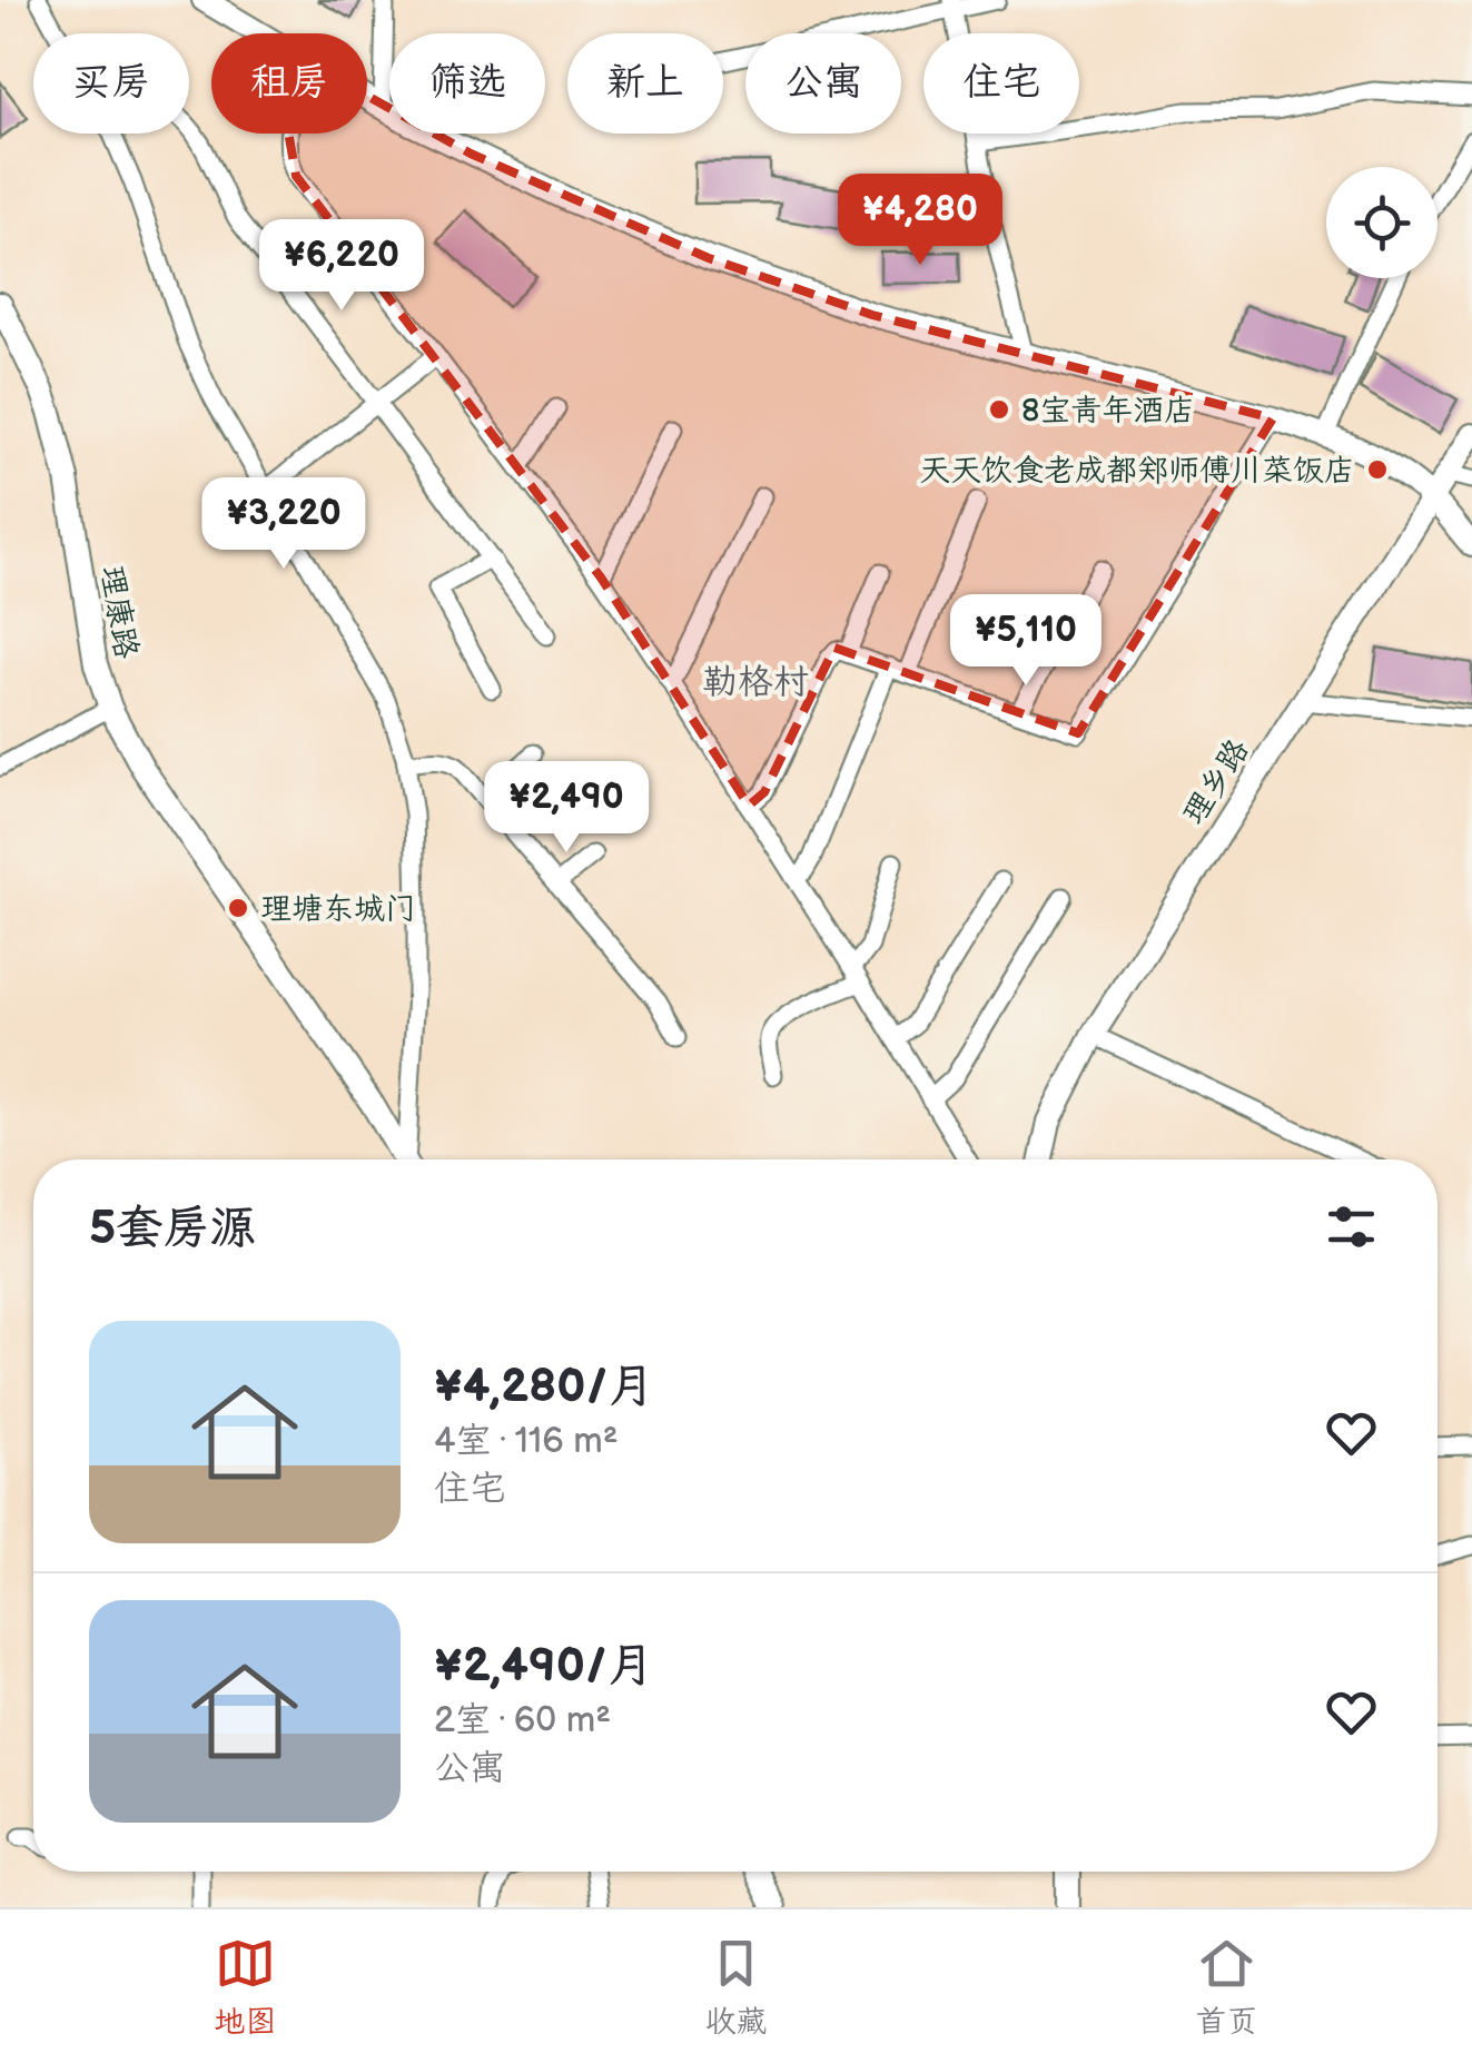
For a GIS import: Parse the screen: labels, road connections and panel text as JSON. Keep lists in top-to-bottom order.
{
  "streets": {
    "main road": ["理康路", "理乡路"]
  },
  "districts": ["勒格村"],
  "places": ["8宝青年酒店", "天天饮食老成都郑师傅川菜饭店", "理塘东城门"],
  "page": {
    "chip": [
      "买房",
      "租房",
      "筛选",
      "新上",
      "公寓",
      "住宅"
    ],
    "price": [
      "¥4,280",
      "¥6,220",
      "¥3,220",
      "¥5,110",
      "¥2,490"
    ],
    "heading": "5套房源",
    "list": [
      {
        "name": "¥4,280/月",
        "note": "4室 · 116 m² · 住宅"
      },
      {
        "name": "¥2,490/月",
        "note": "2室 · 60 m² · 公寓"
      }
    ],
    "tabs": ["地图", "收藏", "首页"]
  }
}
